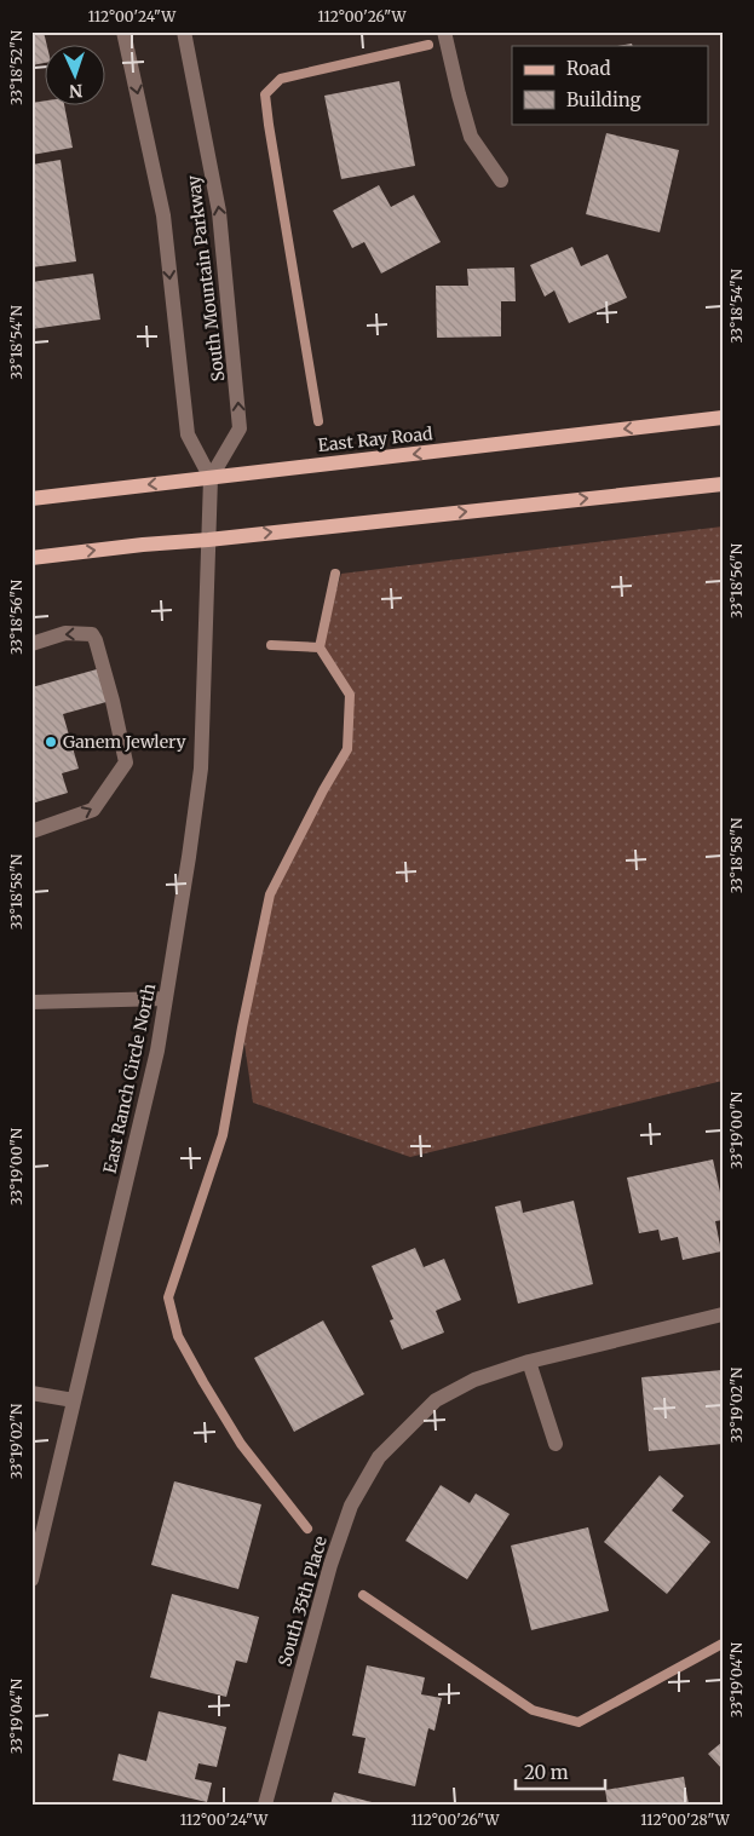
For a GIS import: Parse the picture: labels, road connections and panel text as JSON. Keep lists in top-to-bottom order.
{
  "streets": {
    "main road": ["East Ray Road"],
    "street": ["South Mountain Parkway", "East Ranch Circle North", "South 35th Place"]
  },
  "crossings": [
    ["South Mountain Parkway", "East Ray Road"],
    ["South Mountain Parkway", "East Ranch Circle North"]
  ],
  "places": ["Ganem Jewlery"],
  "legend": ["Road", "Building"],
  "scale_bar": "20 m",
  "north": "bottom",
  "coordinates": [
    "112°00'24\"W",
    "112°00'26\"W",
    "33°18'52\"N",
    "33°18'54\"N",
    "33°18'56\"N",
    "33°18'58\"N",
    "33°19'00\"N",
    "33°19'02\"N",
    "33°19'04\"N",
    "112°00'28\"W"
  ]
}
